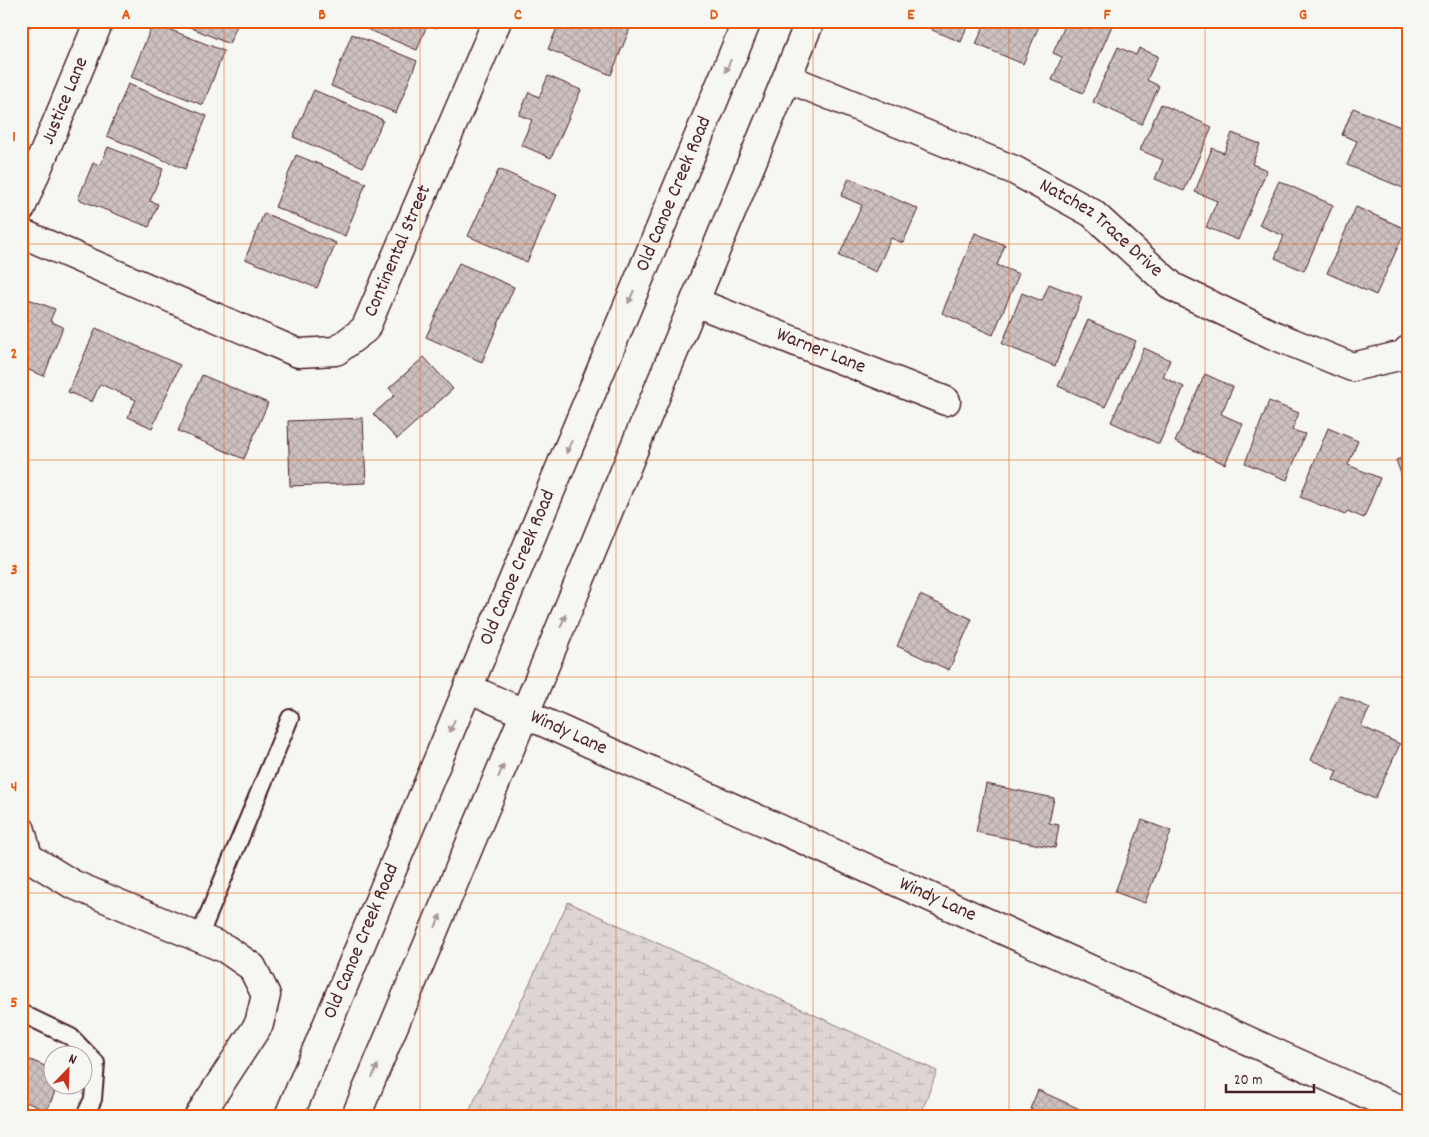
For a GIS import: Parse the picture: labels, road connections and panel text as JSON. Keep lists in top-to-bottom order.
{
  "streets": {
    "street": [
      "Justice Lane",
      "Old Canoe Creek Road",
      "Natchez Trace Drive",
      "Continental Street",
      "Warner Lane",
      "Windy Lane"
    ]
  },
  "crossings": [
    ["Old Canoe Creek Road", "Windy Lane"]
  ],
  "scale_bar": "20 m",
  "north": "top right",
  "grid": {
    "columns": [
      "A",
      "B",
      "C",
      "D",
      "E",
      "F",
      "G"
    ],
    "rows": [
      "1",
      "2",
      "3",
      "4",
      "5"
    ]
  }
}
